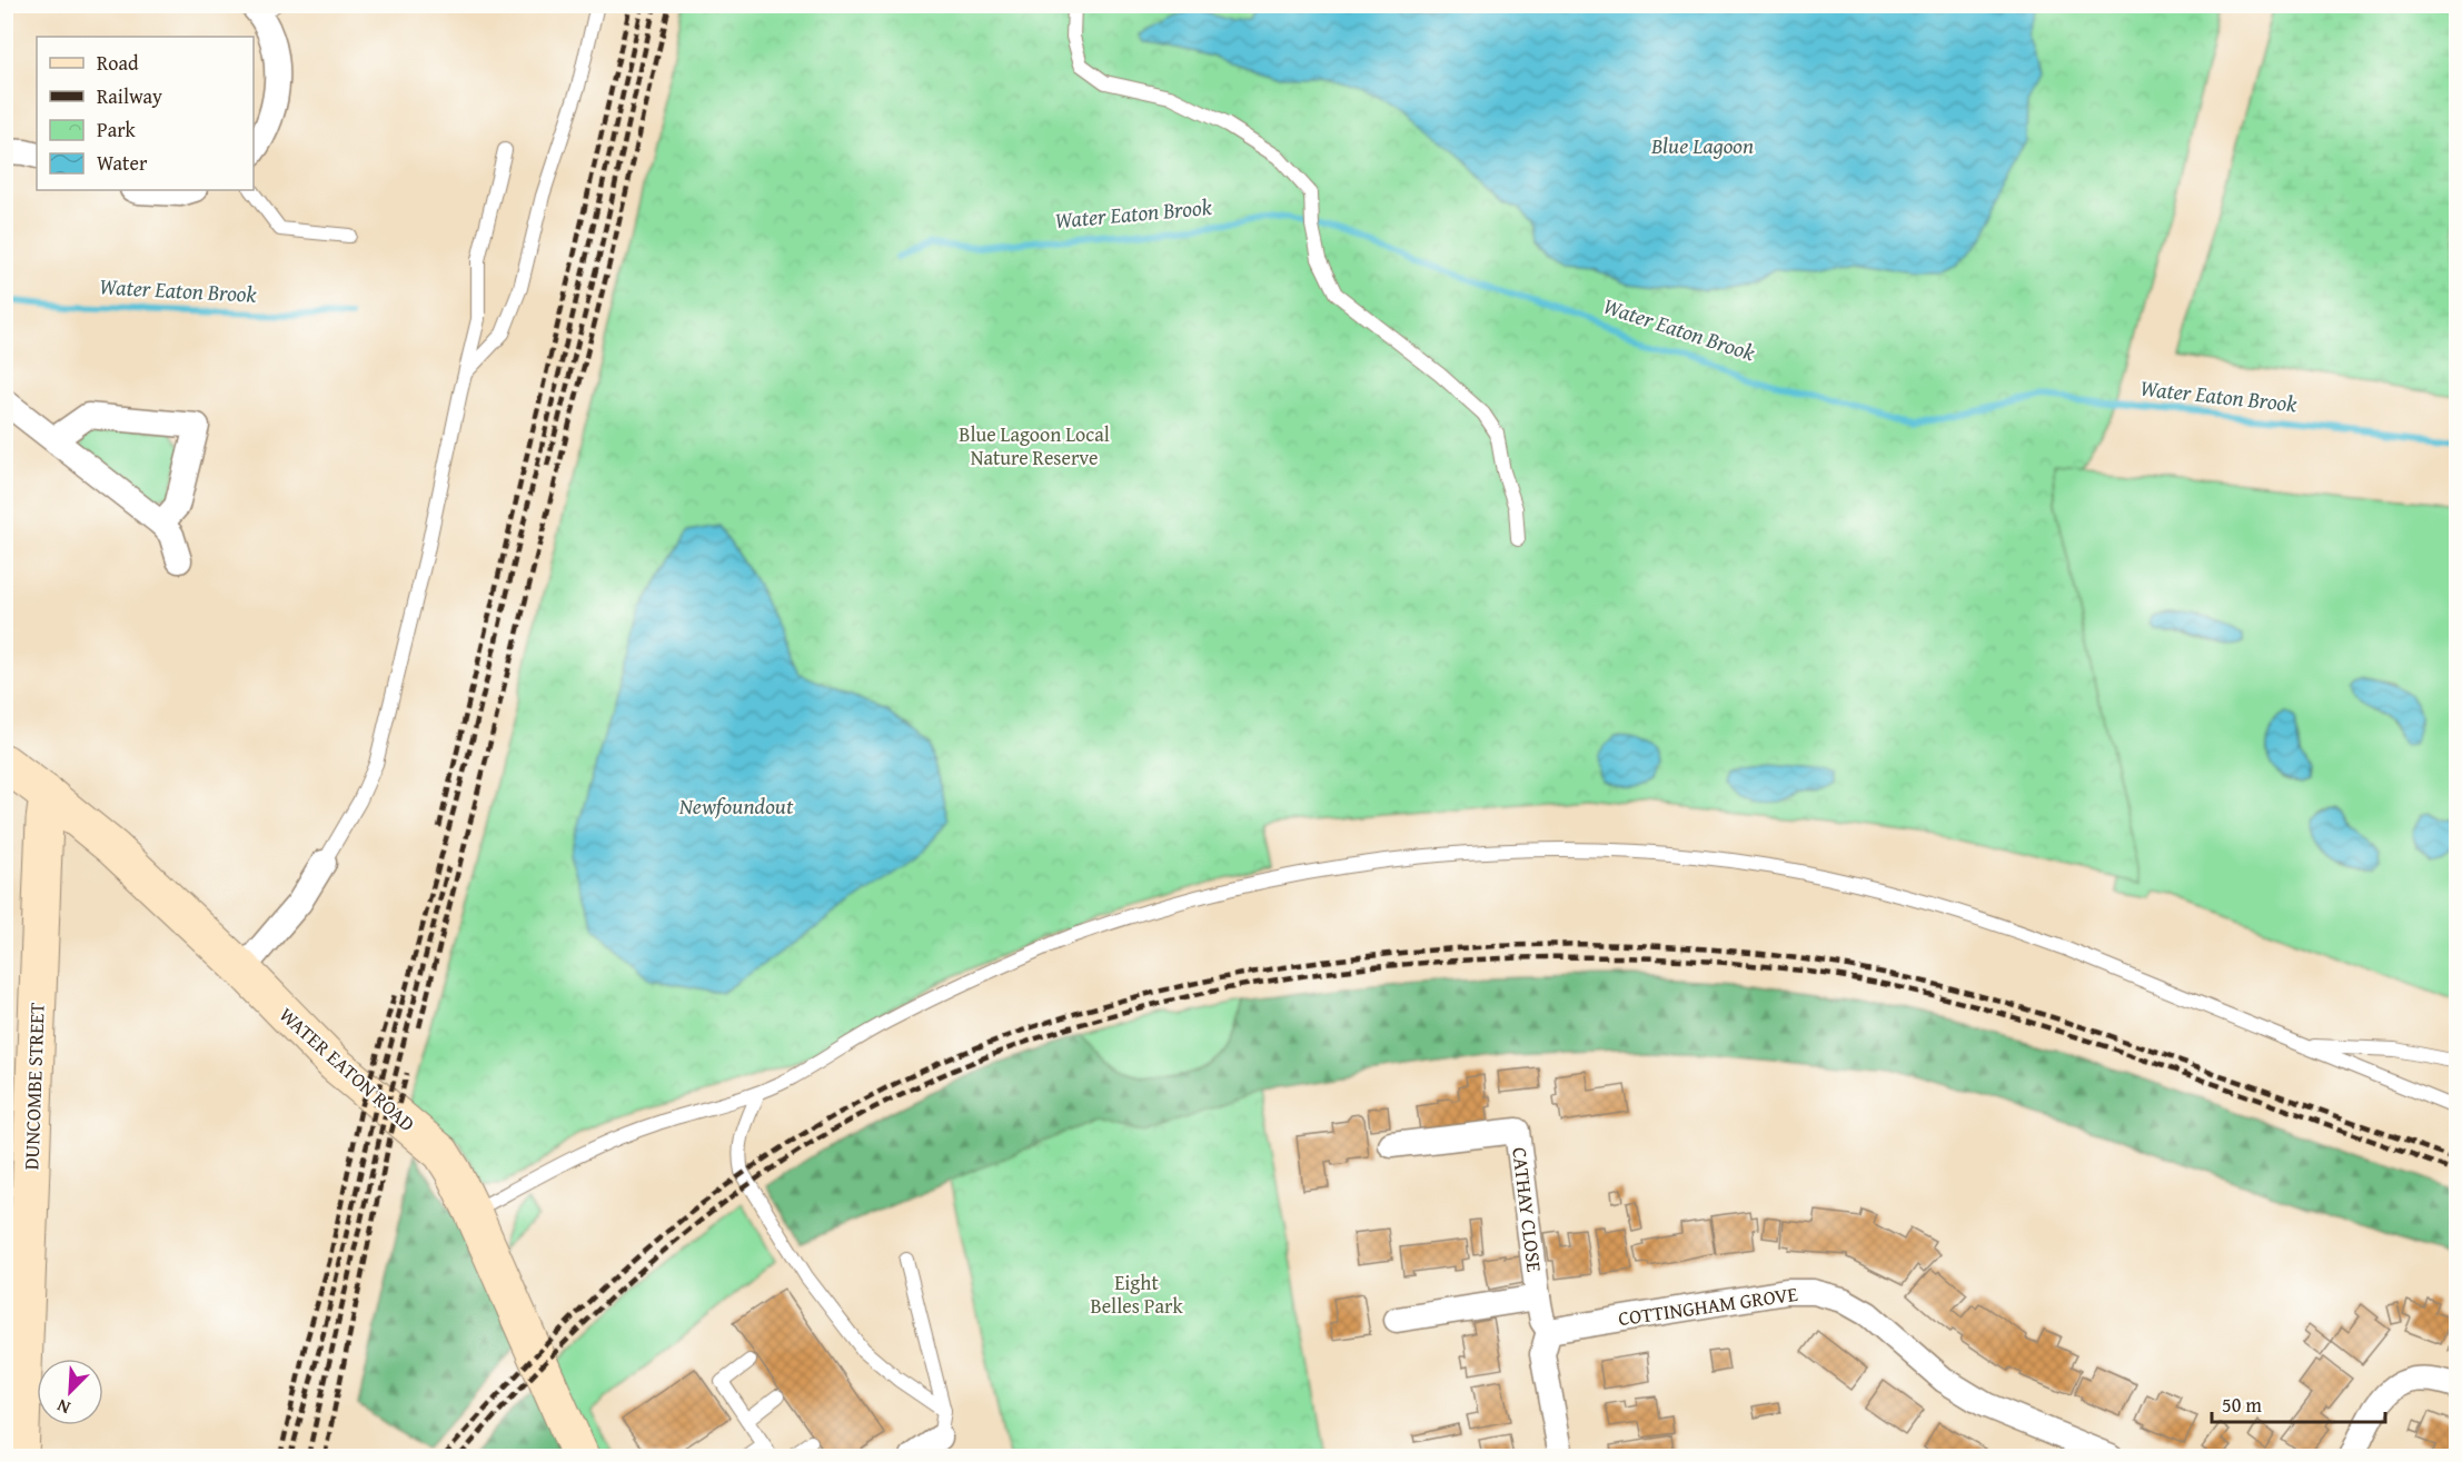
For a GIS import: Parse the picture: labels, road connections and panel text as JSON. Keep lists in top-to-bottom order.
{
  "streets": {
    "street": [
      "WATER EATON ROAD",
      "DUNCOMBE STREET",
      "CATHAY CLOSE",
      "COTTINGHAM GROVE"
    ]
  },
  "crossings": [
    ["WATER EATON ROAD", "DUNCOMBE STREET"],
    ["CATHAY CLOSE", "COTTINGHAM GROVE"]
  ],
  "water": ["Blue Lagoon", "Water Eaton Brook", "Newfoundout"],
  "parks": ["Blue Lagoon Local Nature Reserve", "Eight Belles Park"],
  "legend": [
    "Road",
    "Railway",
    "Park",
    "Water"
  ],
  "scale_bar": "50 m",
  "north": "bottom left"
}
